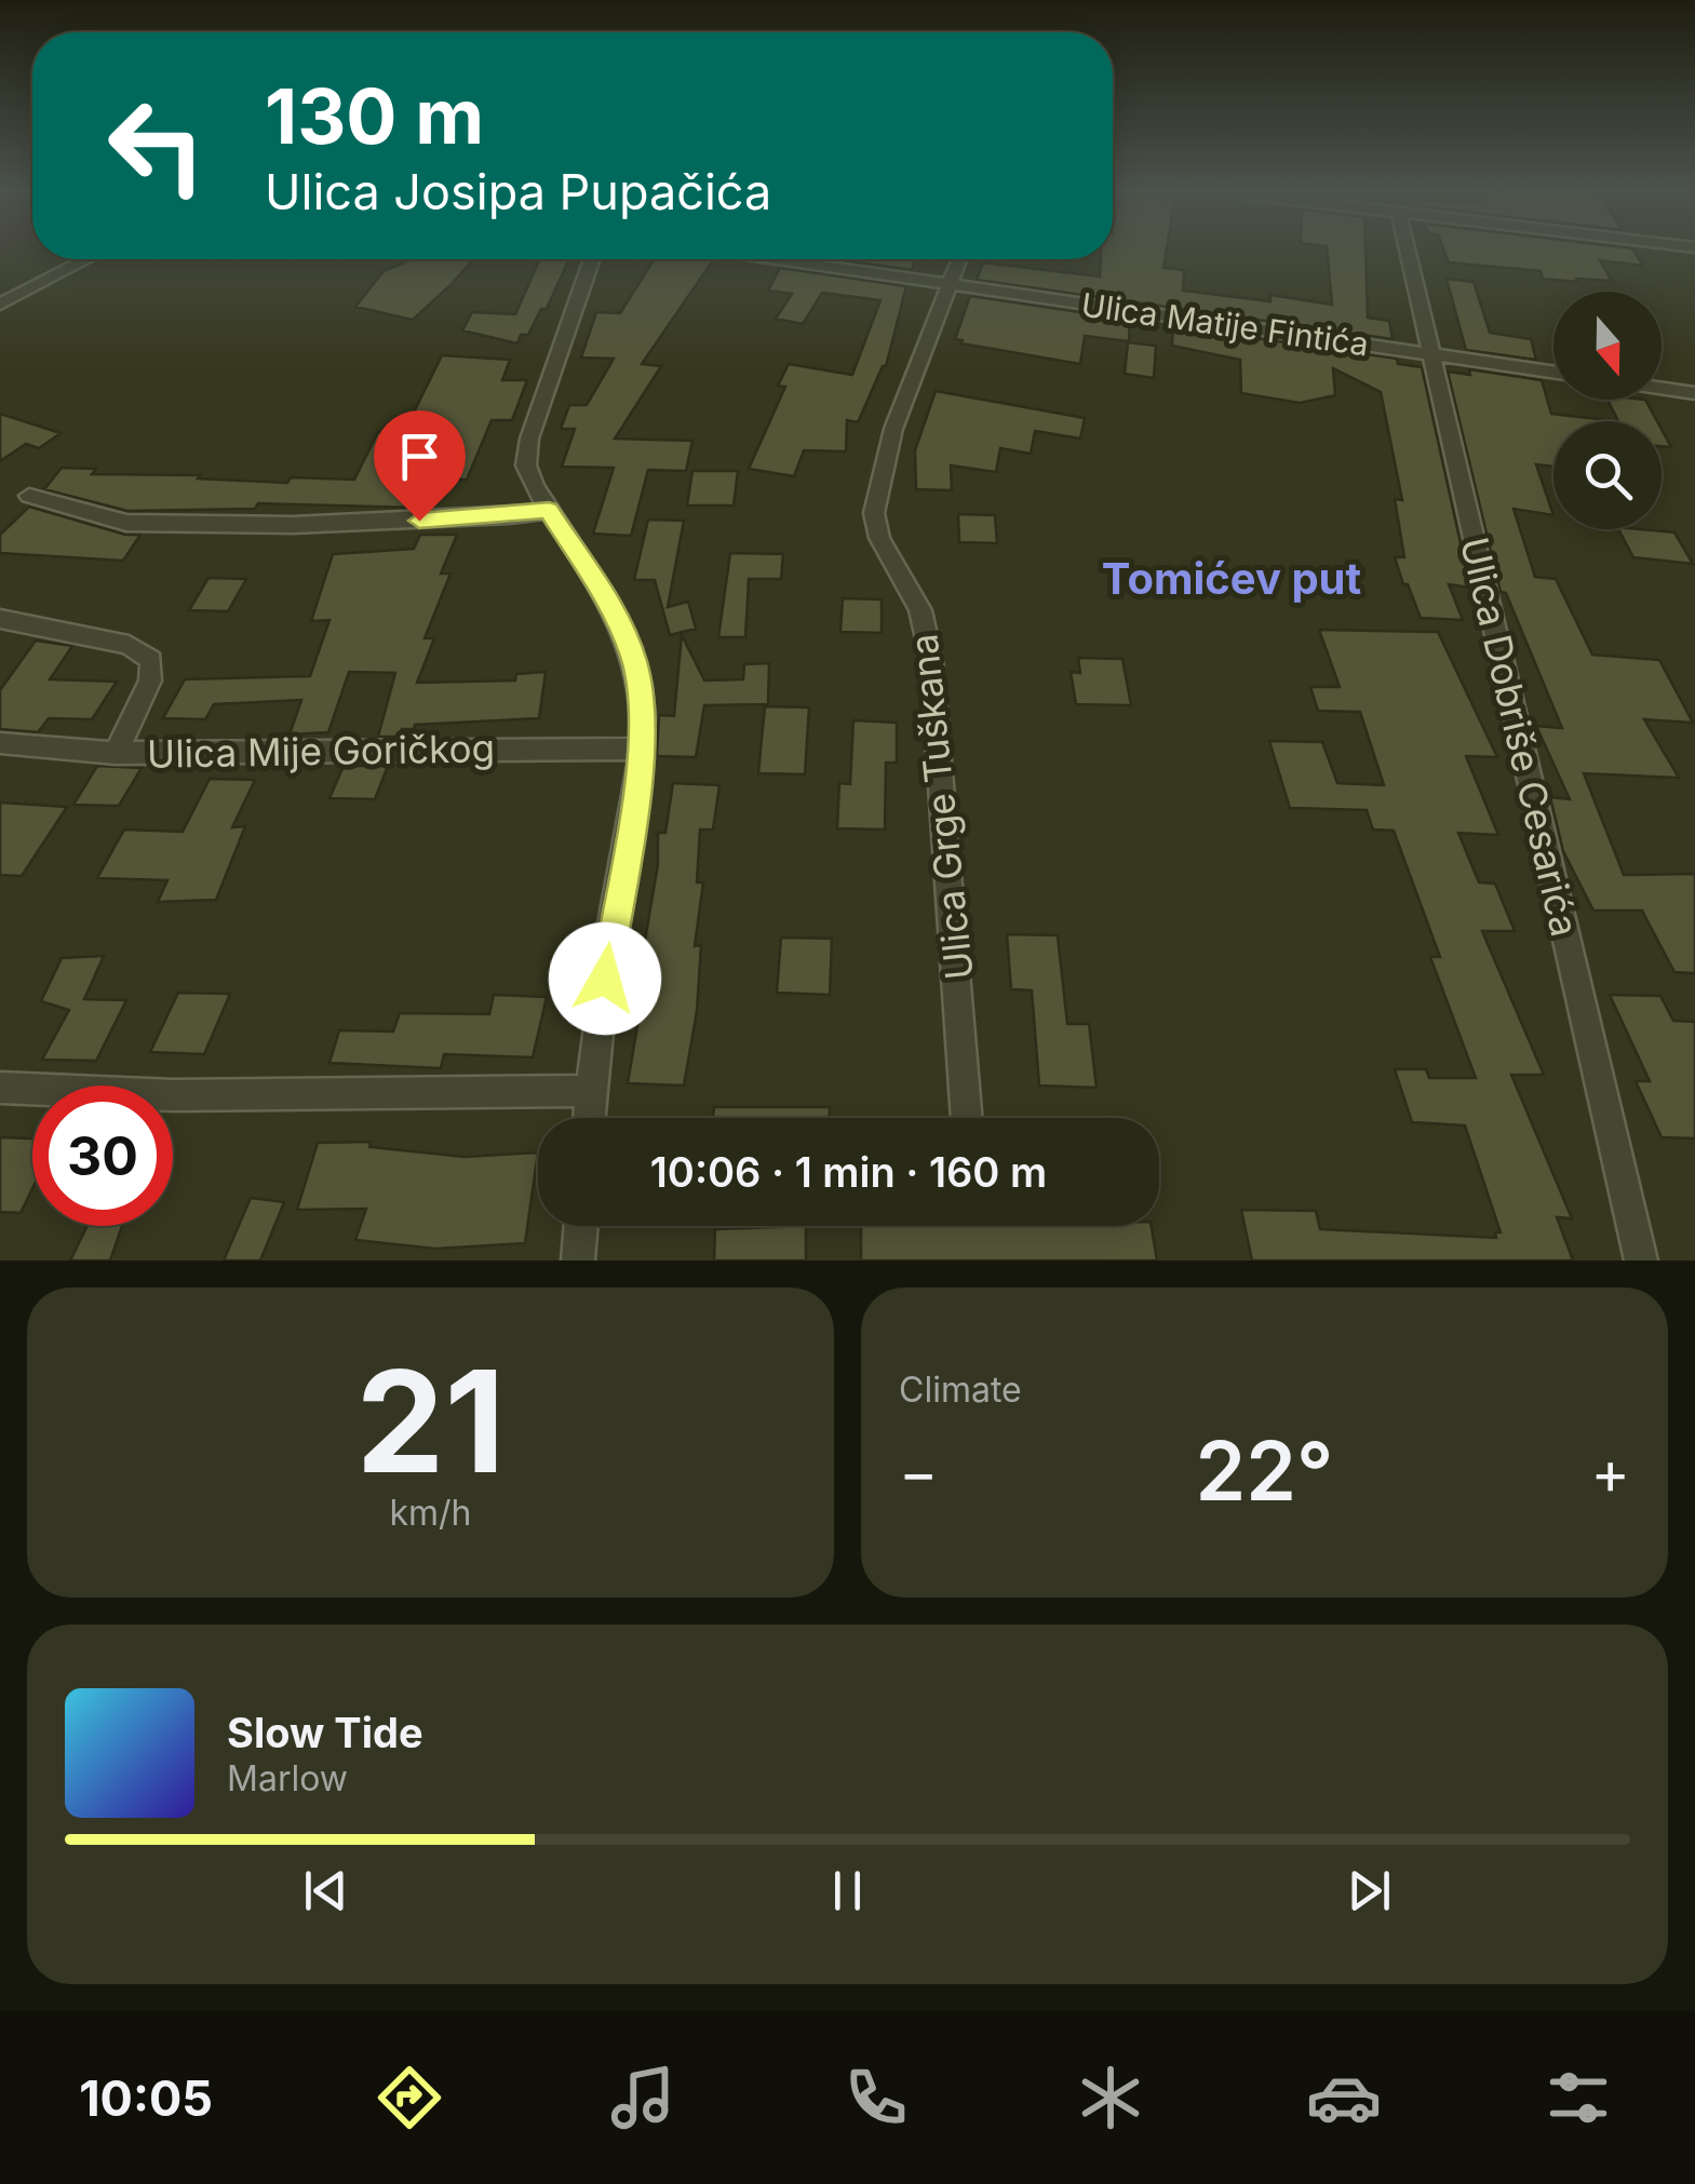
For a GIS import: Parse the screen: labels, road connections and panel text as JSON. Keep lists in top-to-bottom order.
{
  "streets": {
    "street": [
      "Ulica Matije Fintića",
      "Ulica Dobriše Cesarića",
      "Ulica Mije Goričkog",
      "Ulica Grge Tuškana"
    ]
  },
  "crossings": [
    ["Ulica Matije Fintića", "Ulica Dobriše Cesarića"],
    ["Ulica Matije Fintića", "Ulica Grge Tuškana"]
  ],
  "districts": ["Tomićev put"],
  "north": "bottom",
  "page": {
    "turn": ["130 m", "Ulica Josipa Pupačića"],
    "limit": "30",
    "trip": "10:06 · 1 min · 160 m",
    "tile": [
      ["21", "km/h"],
      "Climate"
    ],
    "heat": ["−", "22°", "+"],
    "song": ["Slow Tide", "Marlow"],
    "tabs": "10:05"
  }
}
